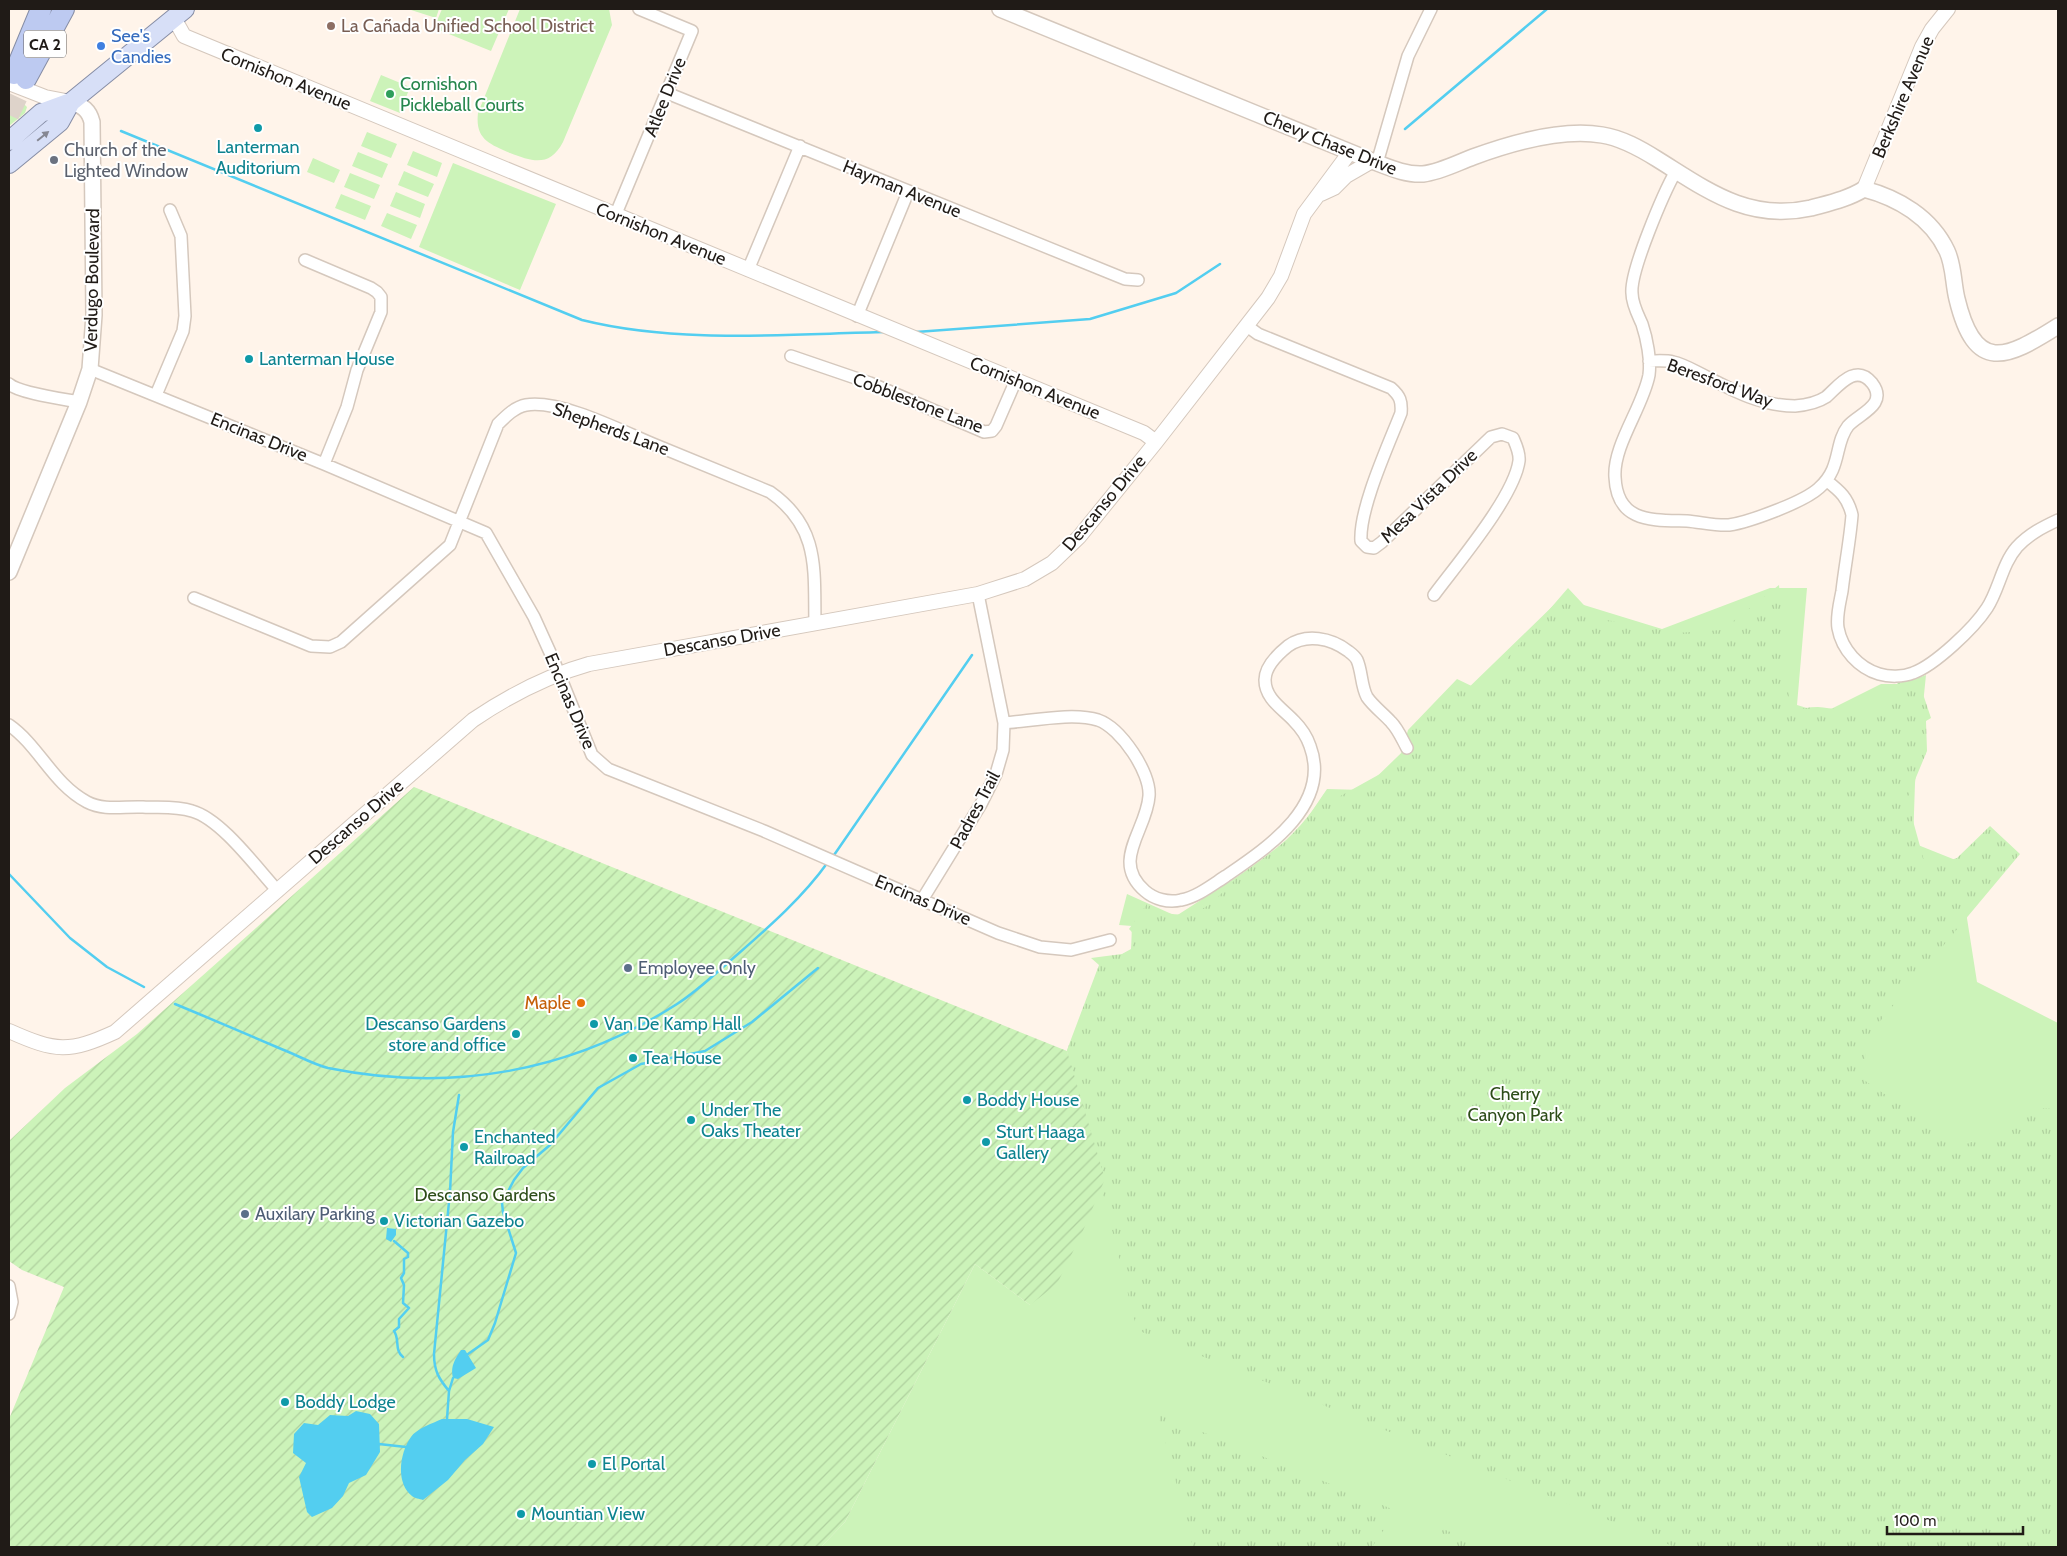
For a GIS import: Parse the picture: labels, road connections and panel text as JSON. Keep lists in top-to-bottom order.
{
  "streets": {
    "highway": ["CA 2"],
    "main road": ["Chevy Chase Drive", "Verdugo Boulevard"],
    "street": [
      "Cornishon Avenue",
      "Atlee Drive",
      "Berkshire Avenue",
      "Hayman Avenue",
      "Beresford Way",
      "Cobblestone Lane",
      "Shepherds Lane",
      "Encinas Drive",
      "Mesa Vista Drive",
      "Descanso Drive",
      "Padres Trail"
    ]
  },
  "crossings": [
    ["Cornishon Avenue", "Atlee Drive"],
    ["Cornishon Avenue", "Cobblestone Lane"],
    ["Cornishon Avenue", "Descanso Drive"],
    ["Atlee Drive", "Hayman Avenue"],
    ["Berkshire Avenue", "Chevy Chase Drive"],
    ["Chevy Chase Drive", "Descanso Drive"],
    ["Verdugo Boulevard", "Encinas Drive"],
    ["Shepherds Lane", "Encinas Drive"],
    ["Shepherds Lane", "Descanso Drive"],
    ["Encinas Drive", "Descanso Drive"],
    ["Encinas Drive", "Padres Trail"],
    ["Mesa Vista Drive", "Descanso Drive"],
    ["Descanso Drive", "Padres Trail"]
  ],
  "parks": ["Cherry Canyon Park", "Descanso Gardens"],
  "places": [
    "La Cañada Unified School District",
    "See's Candies",
    "Cornishon Pickleball Courts",
    "Lanterman Auditorium",
    "Church of the Lighted Window",
    "Lanterman House",
    "Employee Only",
    "Maple",
    "Van De Kamp Hall",
    "Descanso Gardens store and office",
    "Tea House",
    "Boddy House",
    "Under The Oaks Theater",
    "Sturt Haaga Gallery",
    "Enchanted Railroad",
    "Auxilary Parking",
    "Victorian Gazebo",
    "Boddy Lodge",
    "El Portal",
    "Mountian View"
  ],
  "scale_bar": "100 m"
}
